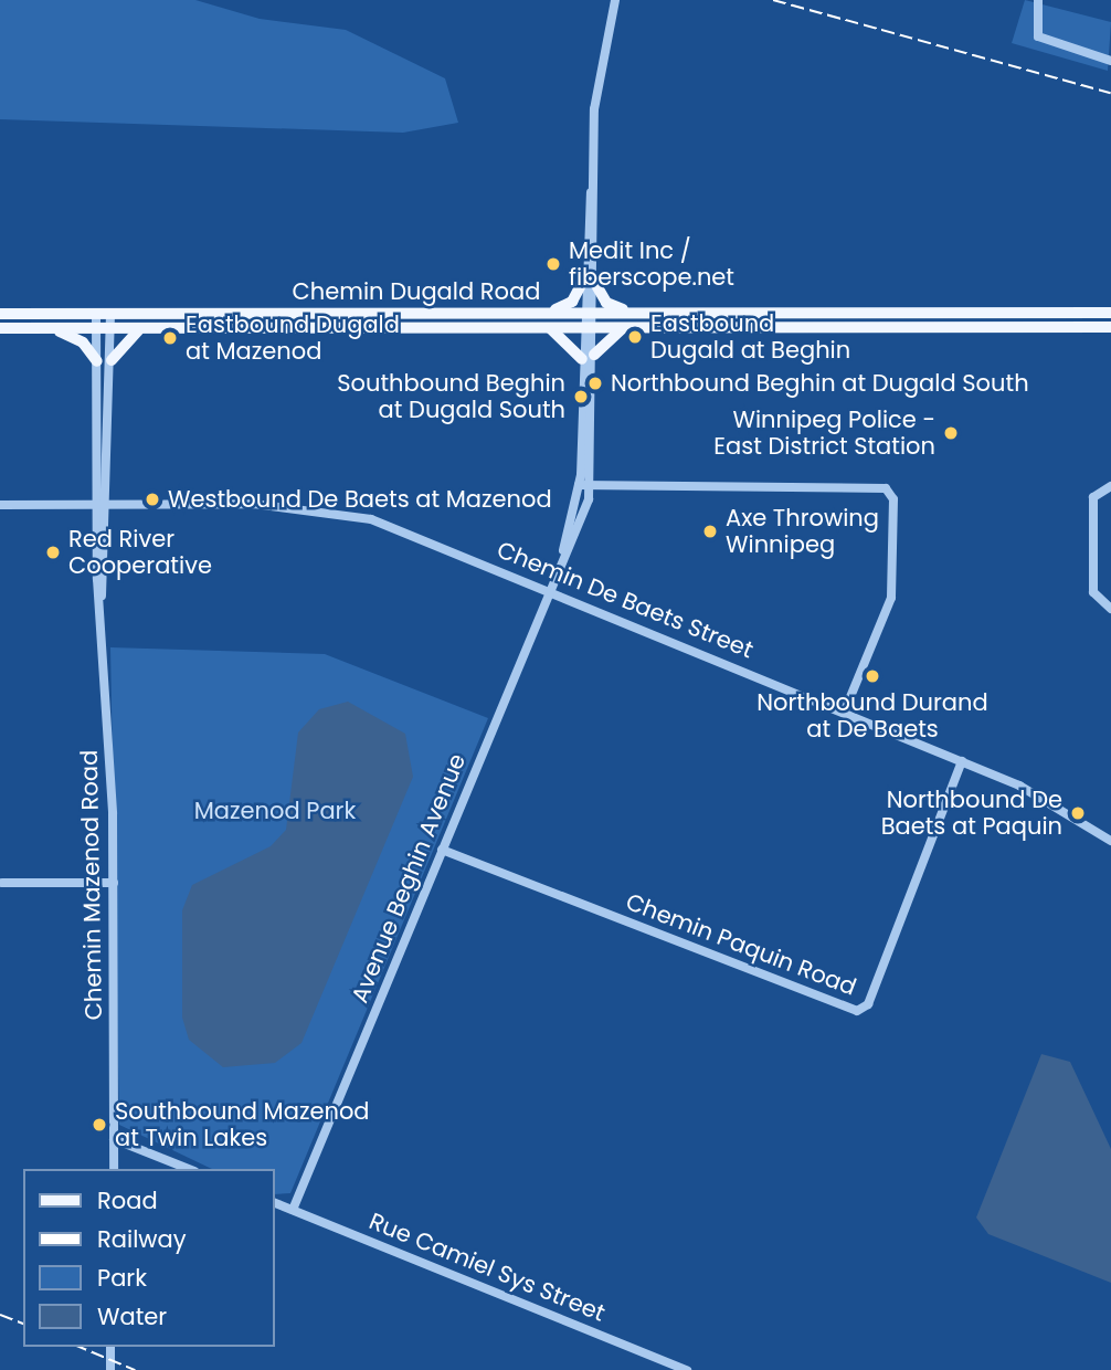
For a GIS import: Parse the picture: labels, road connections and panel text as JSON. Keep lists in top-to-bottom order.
{
  "streets": {
    "main road": ["Chemin Dugald Road"],
    "street": [
      "Chemin De Baets Street",
      "Avenue Beghin Avenue",
      "Chemin Mazenod Road",
      "Chemin Paquin Road",
      "Rue Camiel Sys Street"
    ]
  },
  "crossings": [
    ["Chemin Dugald Road", "Avenue Beghin Avenue"],
    ["Chemin Dugald Road", "Chemin Mazenod Road"],
    ["Chemin De Baets Street", "Avenue Beghin Avenue"],
    ["Chemin De Baets Street", "Chemin Mazenod Road"],
    ["Chemin De Baets Street", "Chemin Paquin Road"],
    ["Avenue Beghin Avenue", "Chemin Paquin Road"],
    ["Avenue Beghin Avenue", "Rue Camiel Sys Street"]
  ],
  "parks": ["Mazenod Park"],
  "places": [
    "Medit Inc / fiberscope.net",
    "Eastbound Dugald at Beghin",
    "Eastbound Dugald at Mazenod",
    "Northbound Beghin at Dugald South",
    "Southbound Beghin at Dugald South",
    "Winnipeg Police - East District Station",
    "Westbound De Baets at Mazenod",
    "Axe Throwing Winnipeg",
    "Red River Cooperative",
    "Northbound Durand at De Baets",
    "Northbound De Baets at Paquin",
    "Southbound Mazenod at Twin Lakes"
  ],
  "legend": [
    "Road",
    "Railway",
    "Park",
    "Water"
  ]
}
